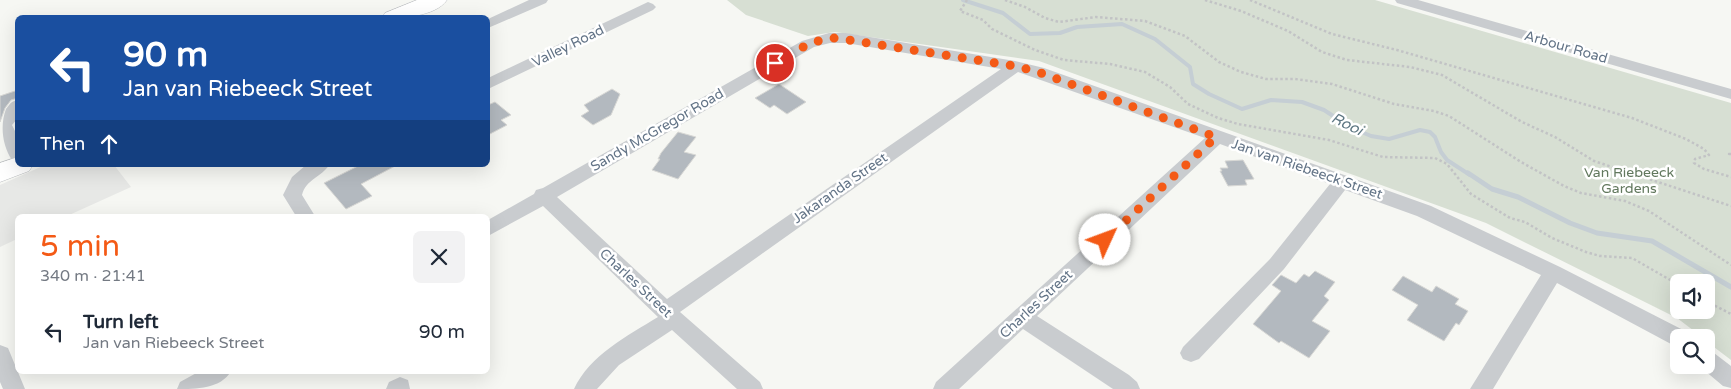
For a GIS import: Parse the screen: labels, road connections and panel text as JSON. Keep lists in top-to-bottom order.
{
  "streets": {
    "street": [
      "Valley Road",
      "Arbour Road",
      "Sandy McGregor Road",
      "Jan van Riebeeck Street",
      "Jakaranda Street",
      "Charles Street"
    ]
  },
  "crossings": [
    ["Sandy McGregor Road", "Jan van Riebeeck Street"],
    ["Sandy McGregor Road", "Charles Street"],
    ["Jan van Riebeeck Street", "Jakaranda Street"],
    ["Jan van Riebeeck Street", "Charles Street"],
    ["Jakaranda Street", "Charles Street"]
  ],
  "water": ["Rooi"],
  "parks": ["Van Riebeeck Gardens"],
  "page": {
    "turn": ["90 m", "Jan van Riebeeck Street"],
    "then": "Then",
    "heading": ["5 min", "340 m · 21:41"],
    "list": [
      {
        "name": "Turn left",
        "note": "Jan van Riebeeck Street",
        "value": "90 m"
      }
    ]
  }
}
